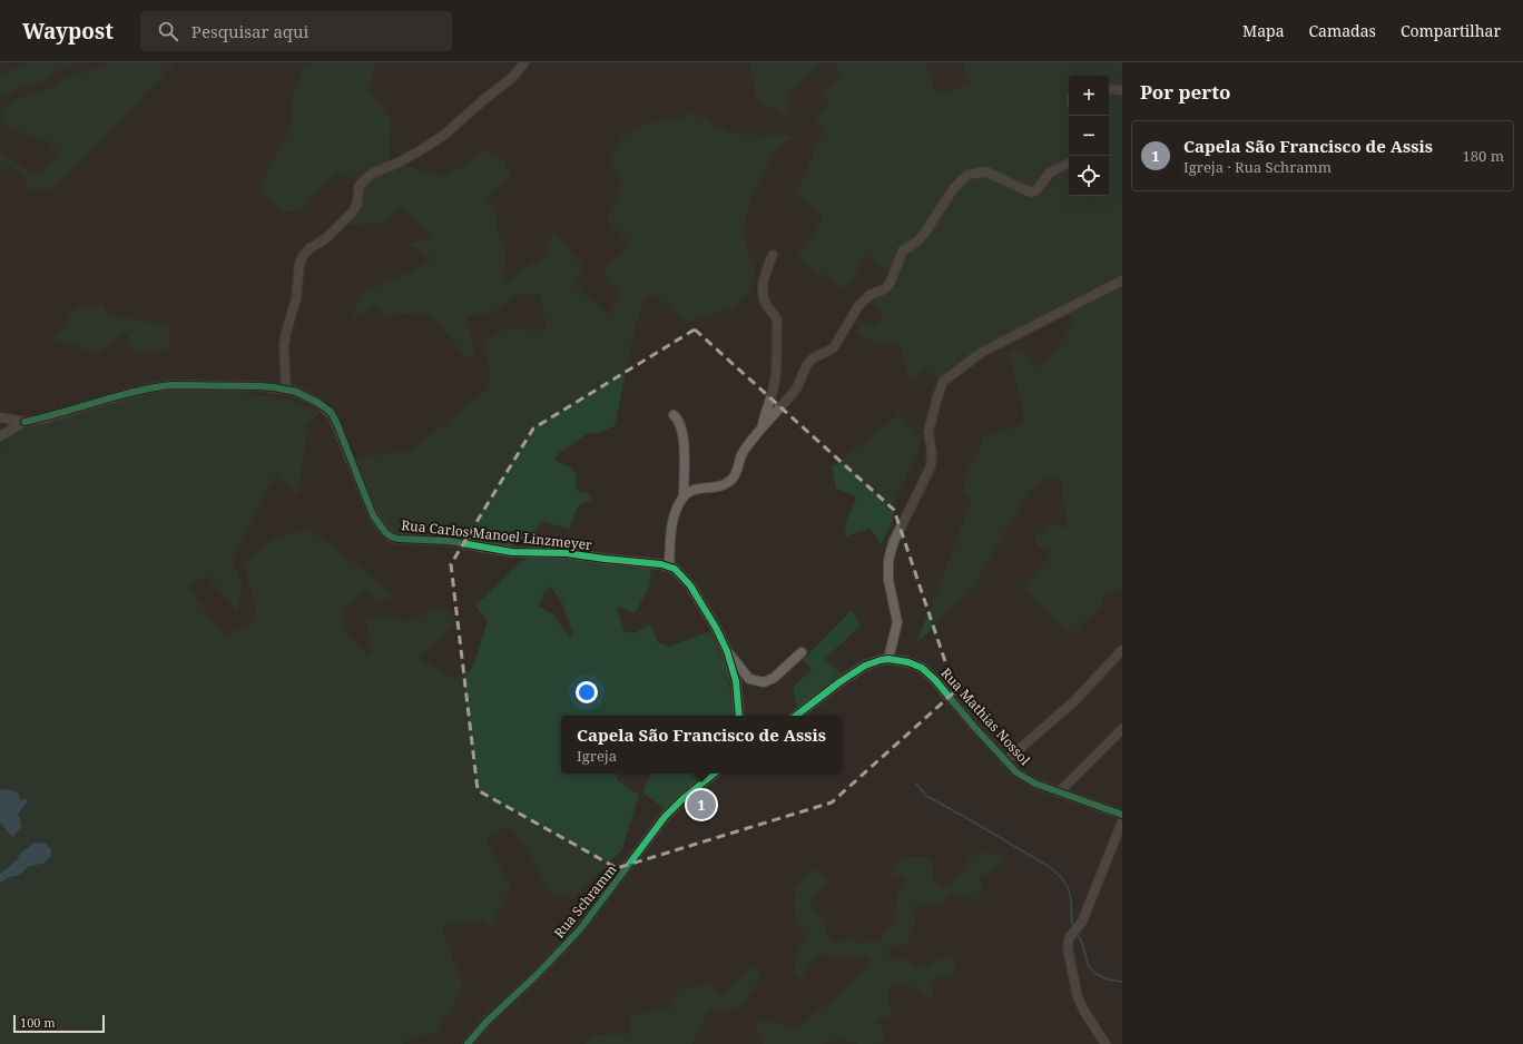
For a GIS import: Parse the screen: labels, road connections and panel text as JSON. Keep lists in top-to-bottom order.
{
  "streets": {
    "street": ["Rua Carlos Manoel Linzmeyer", "Rua Mathias Nossol", "Rua Schramm"]
  },
  "scale_bar": "100 m",
  "page": {
    "header": "Waypost",
    "search": "Pesquisar aqui",
    "nav": ["Mapa", "Camadas", "Compartilhar"],
    "heading": "Por perto",
    "map_buttons": ["+", "−"],
    "list": [
      {
        "mark": "1",
        "name": "Capela São Francisco de Assis",
        "note": "Igreja · Rua Schramm",
        "value": "180 m"
      }
    ],
    "popup": ["Capela São Francisco de Assis", "Igreja"],
    "pins": "1",
    "scale": "100 m"
  }
}
